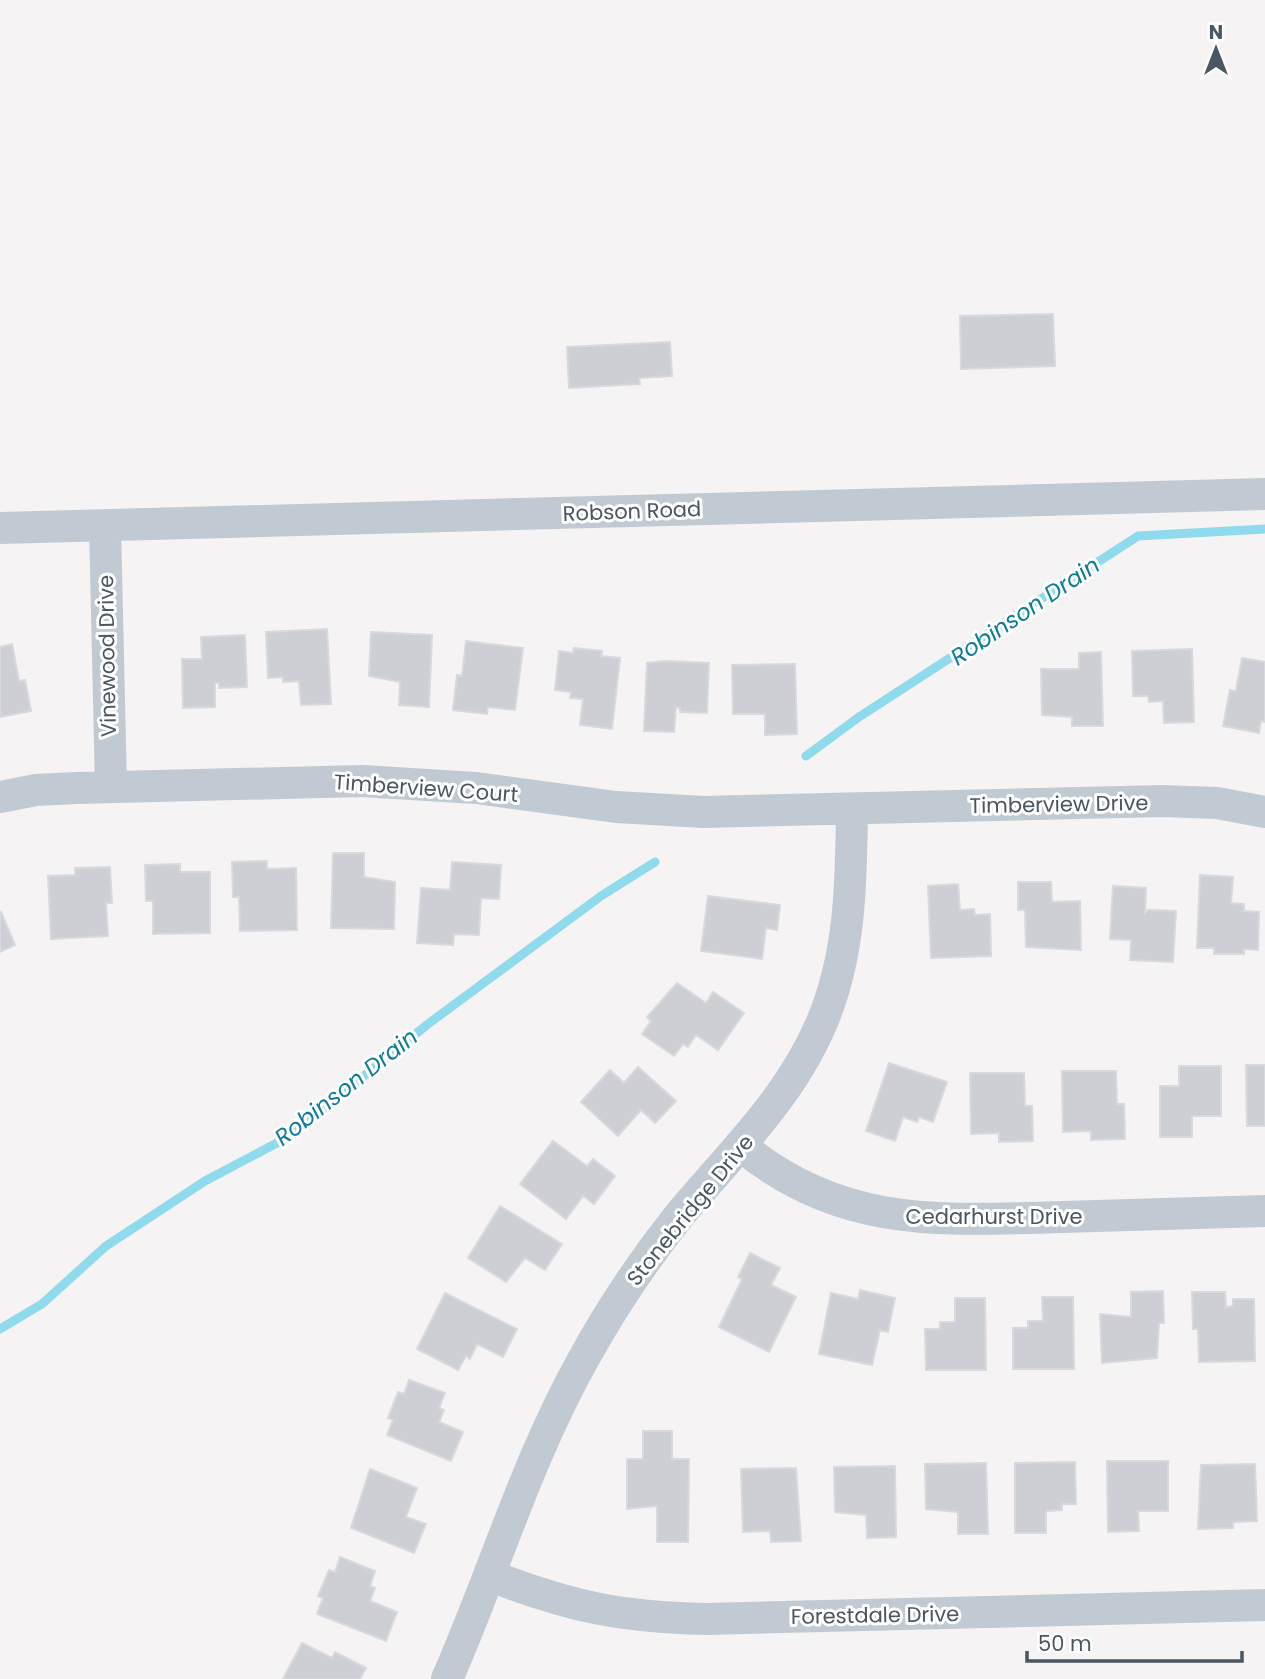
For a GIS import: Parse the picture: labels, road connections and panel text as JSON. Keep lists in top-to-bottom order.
{
  "streets": {
    "street": [
      "Robson Road",
      "Vinewood Drive",
      "Timberview Court",
      "Timberview Drive",
      "Stonebridge Drive",
      "Cedarhurst Drive",
      "Forestdale Drive"
    ]
  },
  "crossings": [
    ["Robson Road", "Vinewood Drive"],
    ["Vinewood Drive", "Timberview Court"],
    ["Timberview Court", "Timberview Drive"],
    ["Timberview Court", "Stonebridge Drive"],
    ["Timberview Drive", "Stonebridge Drive"],
    ["Stonebridge Drive", "Cedarhurst Drive"],
    ["Stonebridge Drive", "Forestdale Drive"]
  ],
  "water": ["Robinson Drain"],
  "scale_bar": "50 m",
  "north": "top"
}
